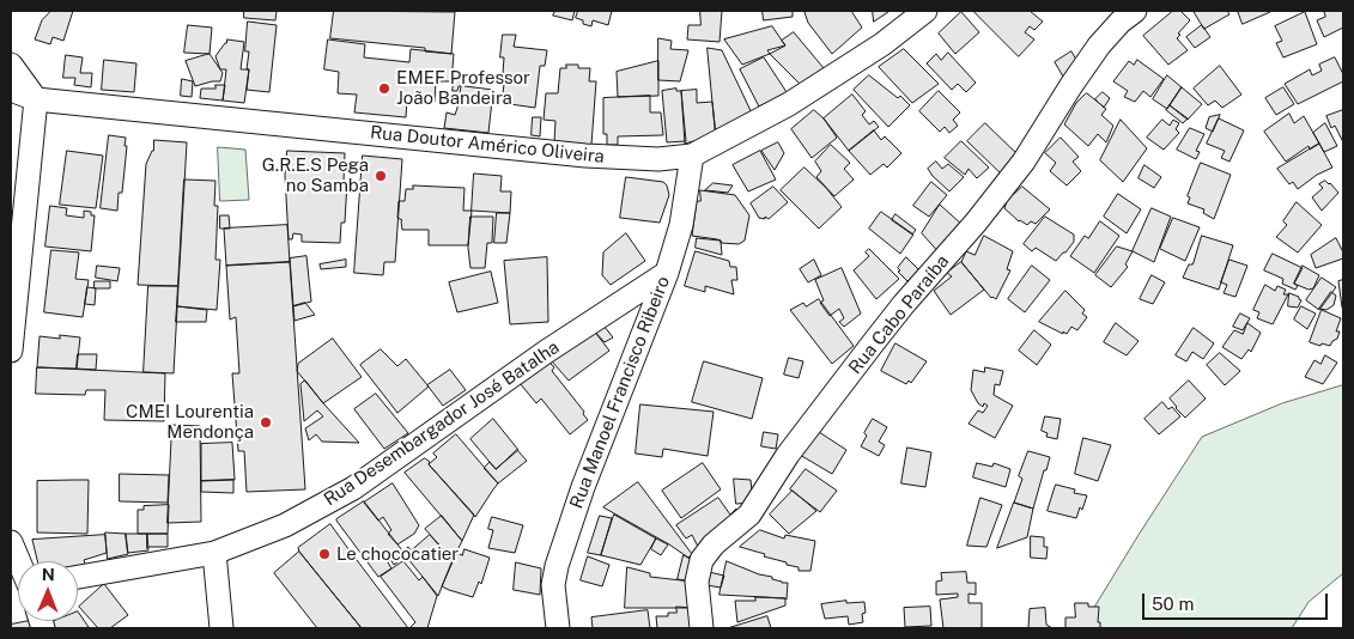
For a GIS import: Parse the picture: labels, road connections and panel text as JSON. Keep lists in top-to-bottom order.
{
  "streets": {
    "street": [
      "Rua Doutor Américo Oliveira",
      "Rua Cabo Paraíba",
      "Rua Manoel Francisco Ribeiro",
      "Rua Desembargador José Batalha"
    ]
  },
  "crossings": [
    ["Rua Doutor Américo Oliveira", "Rua Manoel Francisco Ribeiro"],
    ["Rua Manoel Francisco Ribeiro", "Rua Desembargador José Batalha"]
  ],
  "places": [
    "EMEF Professor João Bandeira",
    "G.R.E.S Pega no Samba",
    "CMEI Lourentia Mendonça",
    "Le chococatier"
  ],
  "scale_bar": "50 m",
  "north": "top"
}
